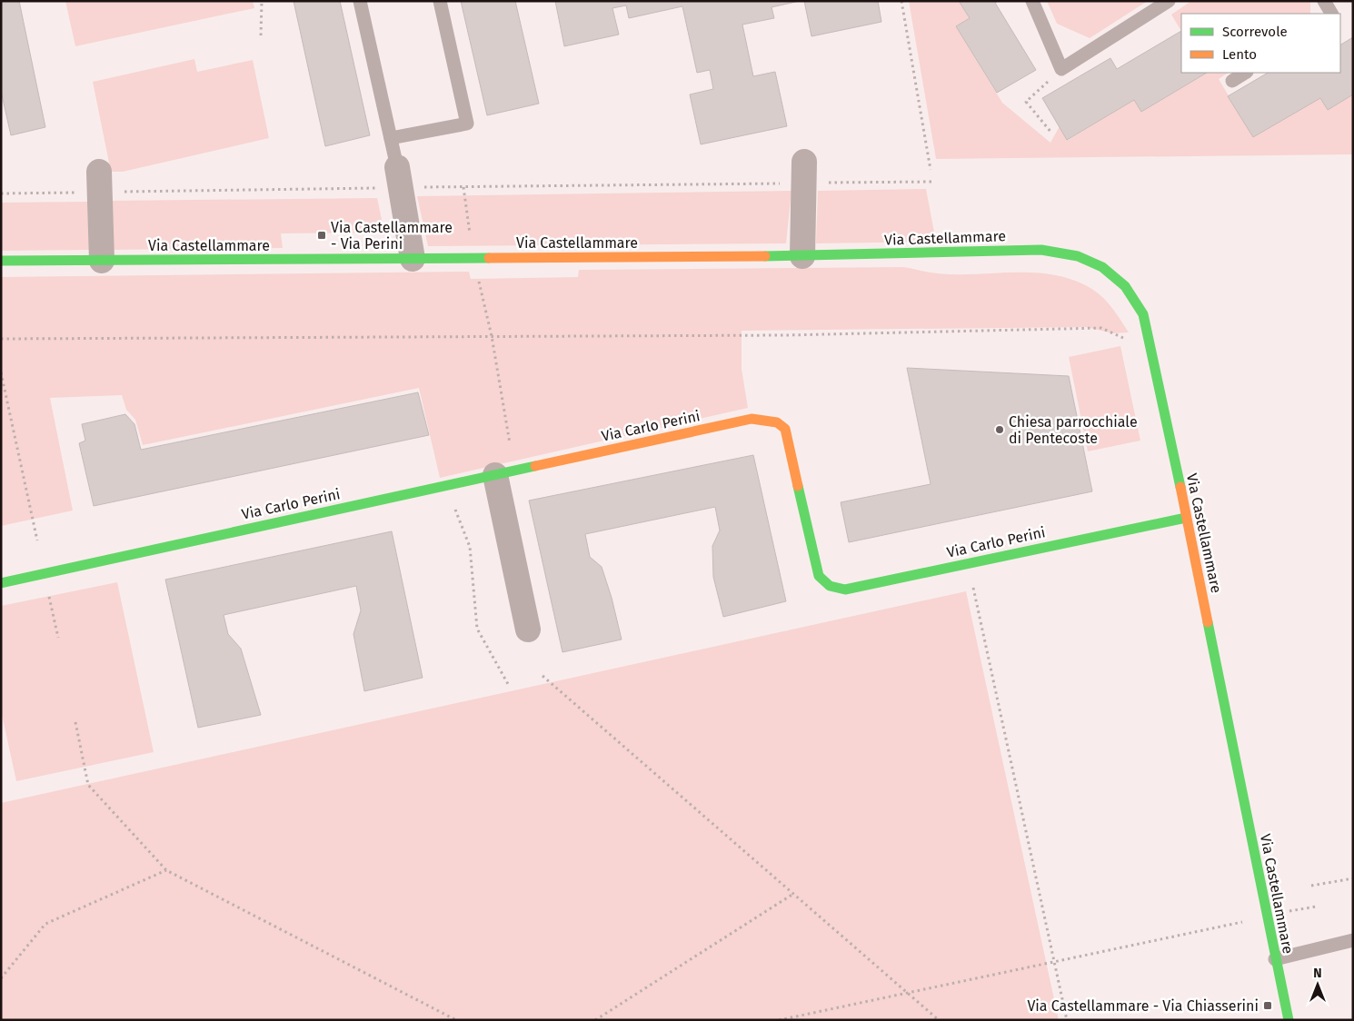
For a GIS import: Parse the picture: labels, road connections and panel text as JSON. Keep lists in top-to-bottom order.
{
  "streets": {
    "street": ["Via Castellammare", "Via Carlo Perini"]
  },
  "crossings": [
    ["Via Castellammare", "Via Carlo Perini"]
  ],
  "places": {
    "transit": ["Via Castellammare - Via Perini", "Via Castellammare - Via Chiasserini"],
    "other": ["Chiesa parrocchiale di Pentecoste"]
  },
  "legend": ["Scorrevole", "Lento"],
  "north": "top"
}
